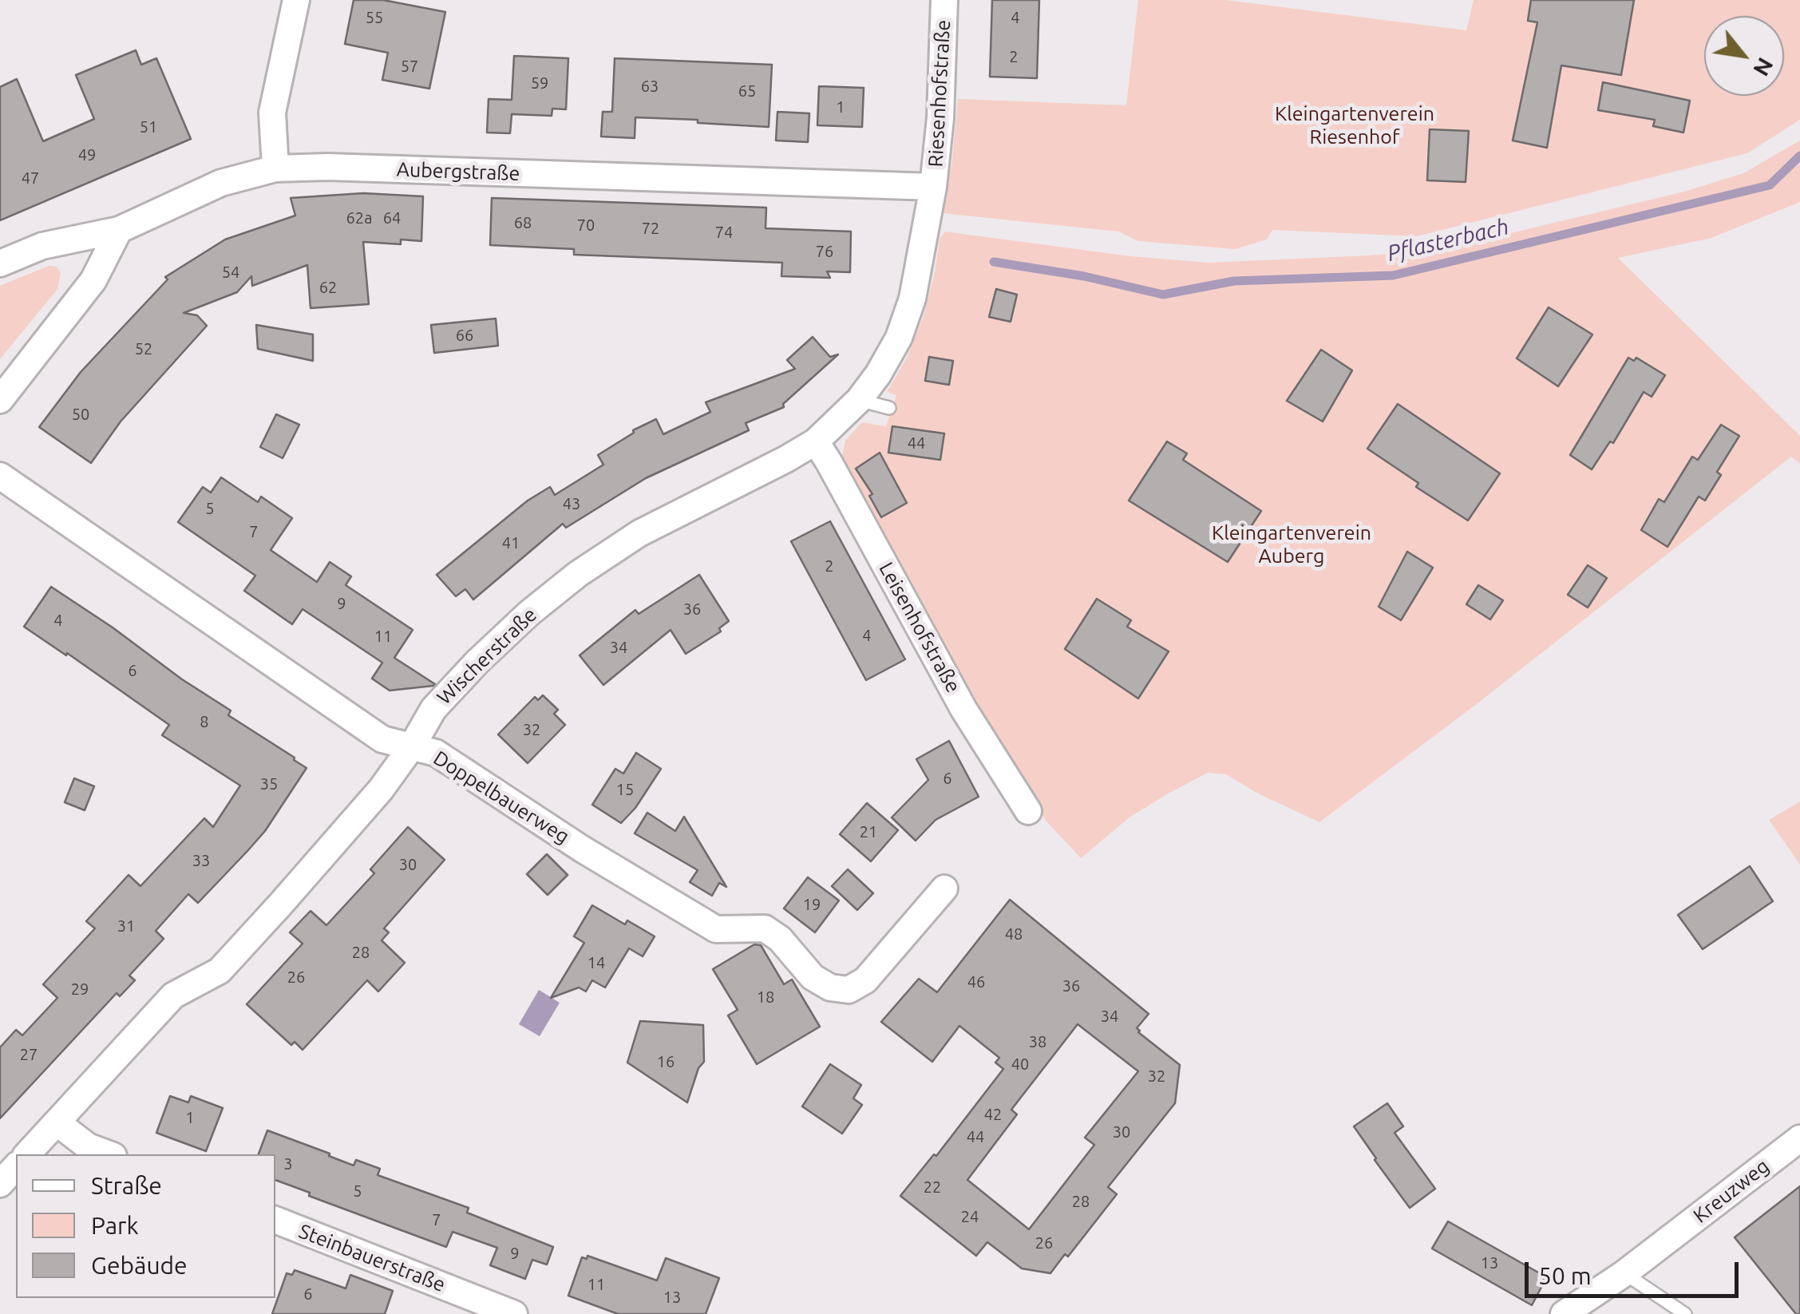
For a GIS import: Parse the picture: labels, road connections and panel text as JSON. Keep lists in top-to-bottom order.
{
  "streets": {
    "street": [
      "Riesenhofstraße",
      "Aubergstraße",
      "Leisenhofstraße",
      "Wischerstraße",
      "Doppelbauerweg",
      "Kreuzweg",
      "Steinbauerstraße"
    ]
  },
  "crossings": [
    ["Riesenhofstraße", "Aubergstraße"],
    ["Riesenhofstraße", "Wischerstraße"],
    ["Aubergstraße", "Wischerstraße"],
    ["Leisenhofstraße", "Wischerstraße"],
    ["Wischerstraße", "Doppelbauerweg"]
  ],
  "water": ["Pflasterbach"],
  "parks": ["Kleingartenverein Riesenhof", "Kleingartenverein Auberg"],
  "house_numbers": [
    "55",
    "4",
    "2",
    "57",
    "59",
    "63",
    "65",
    "1",
    "51",
    "49",
    "47",
    "62a",
    "64",
    "68",
    "70",
    "72",
    "74",
    "76",
    "54",
    "62",
    "66",
    "52",
    "50",
    "44",
    "43",
    "5",
    "7",
    "41",
    "2",
    "9",
    "36",
    "4",
    "4",
    "11",
    "34",
    "6",
    "8",
    "32",
    "6",
    "35",
    "15",
    "21",
    "33",
    "30",
    "19",
    "31",
    "48",
    "28",
    "14",
    "26",
    "46",
    "36",
    "29",
    "18",
    "34",
    "38",
    "27",
    "16",
    "40",
    "32",
    "42",
    "1",
    "30",
    "44",
    "3",
    "22",
    "5",
    "28",
    "24",
    "7",
    "26",
    "9",
    "13",
    "11",
    "6",
    "13"
  ],
  "legend": ["Straße", "Park", "Gebäude"],
  "scale_bar": "50 m",
  "north": "bottom right"
}
